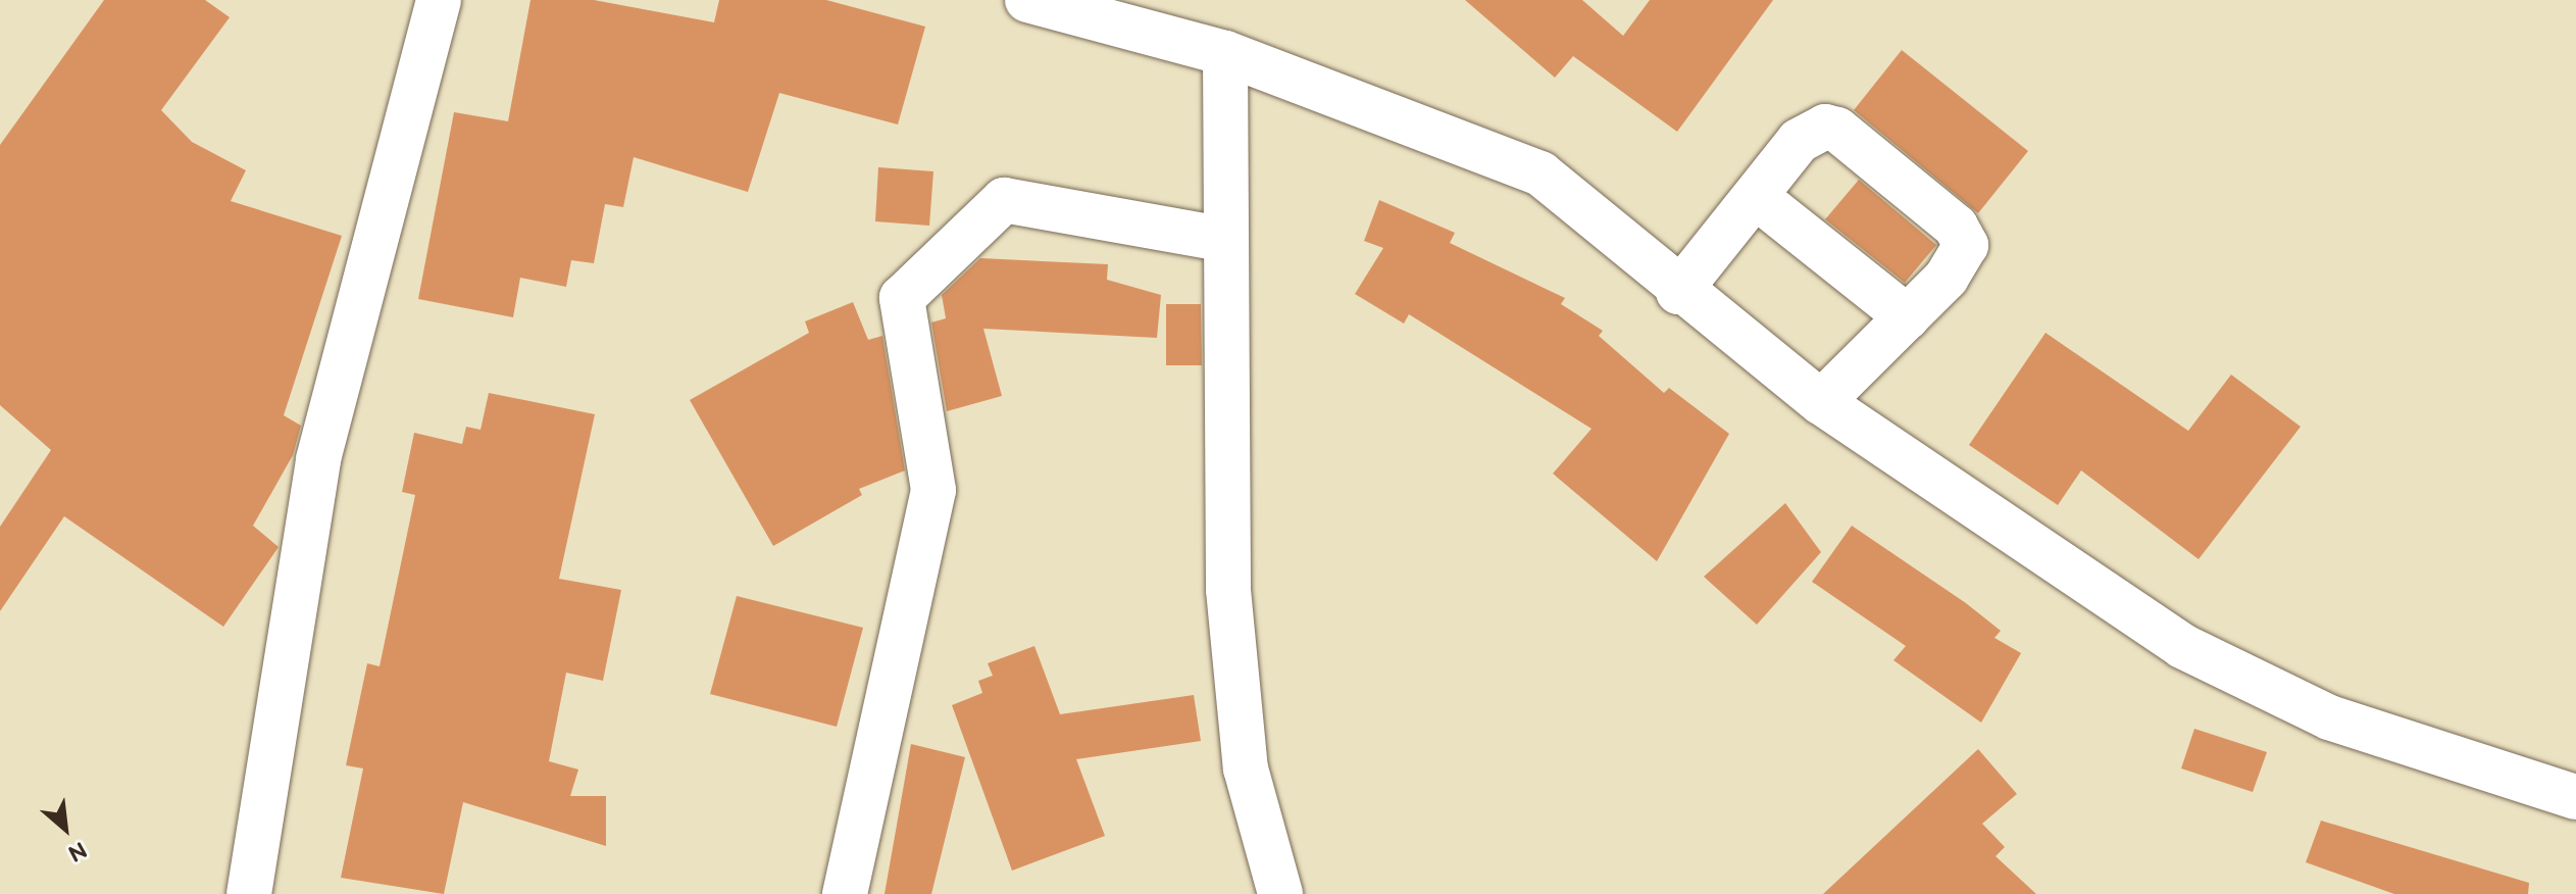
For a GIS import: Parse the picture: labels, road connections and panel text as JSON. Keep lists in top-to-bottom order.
{
  "north": "bottom right"
}
